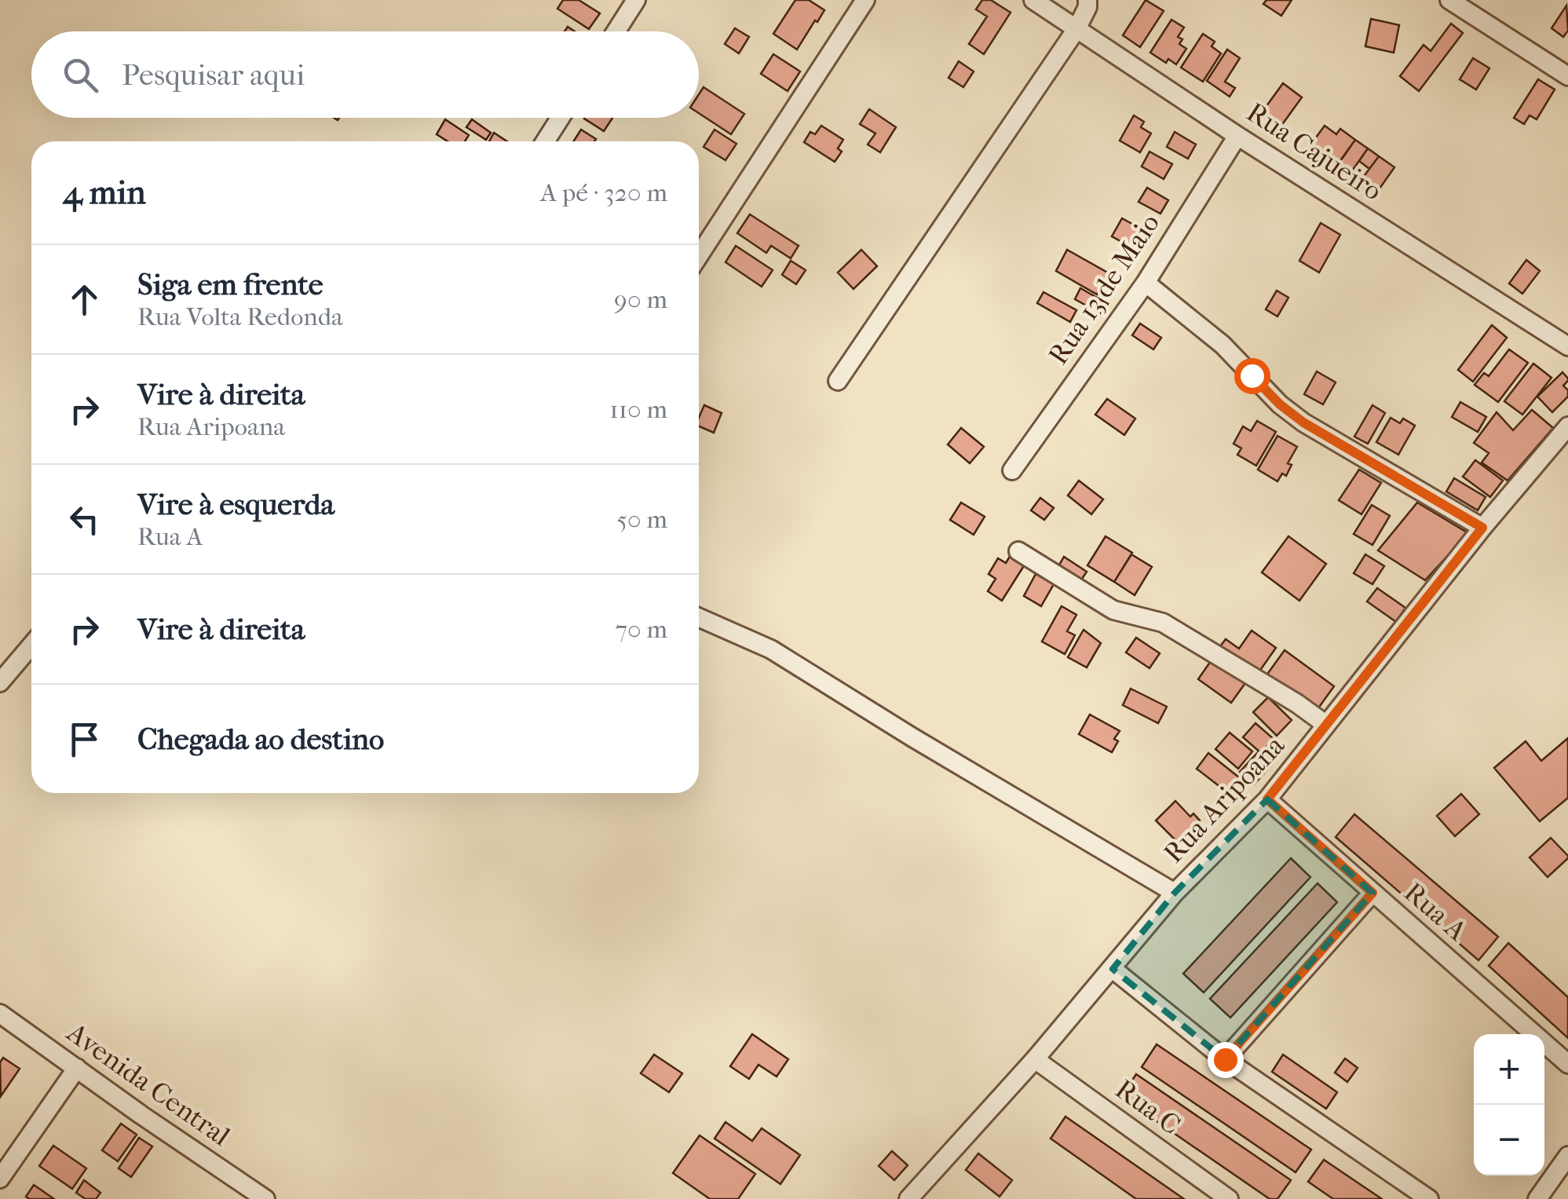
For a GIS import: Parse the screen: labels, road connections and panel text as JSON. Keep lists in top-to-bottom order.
{
  "streets": {
    "street": [
      "Rua Cajueiro",
      "Rua 13 de Maio",
      "Rua Aripoana",
      "Rua A",
      "Avenida Central",
      "Rua C"
    ]
  },
  "crossings": [
    ["Rua Cajueiro", "Rua 13 de Maio"],
    ["Rua Aripoana", "Rua A"],
    ["Rua Aripoana", "Rua C"]
  ],
  "page": {
    "search": "Pesquisar aqui",
    "heading": ["4 min", "A pé · 320 m"],
    "list": [
      ["Siga em frente", "Rua Volta Redonda", "90 m"],
      ["Vire à direita", "Rua Aripoana", "110 m"],
      ["Vire à esquerda", "Rua A", "50 m"],
      ["Vire à direita", "70 m"],
      "Chegada ao destino"
    ],
    "map_buttons": ["+", "−"]
  }
}
